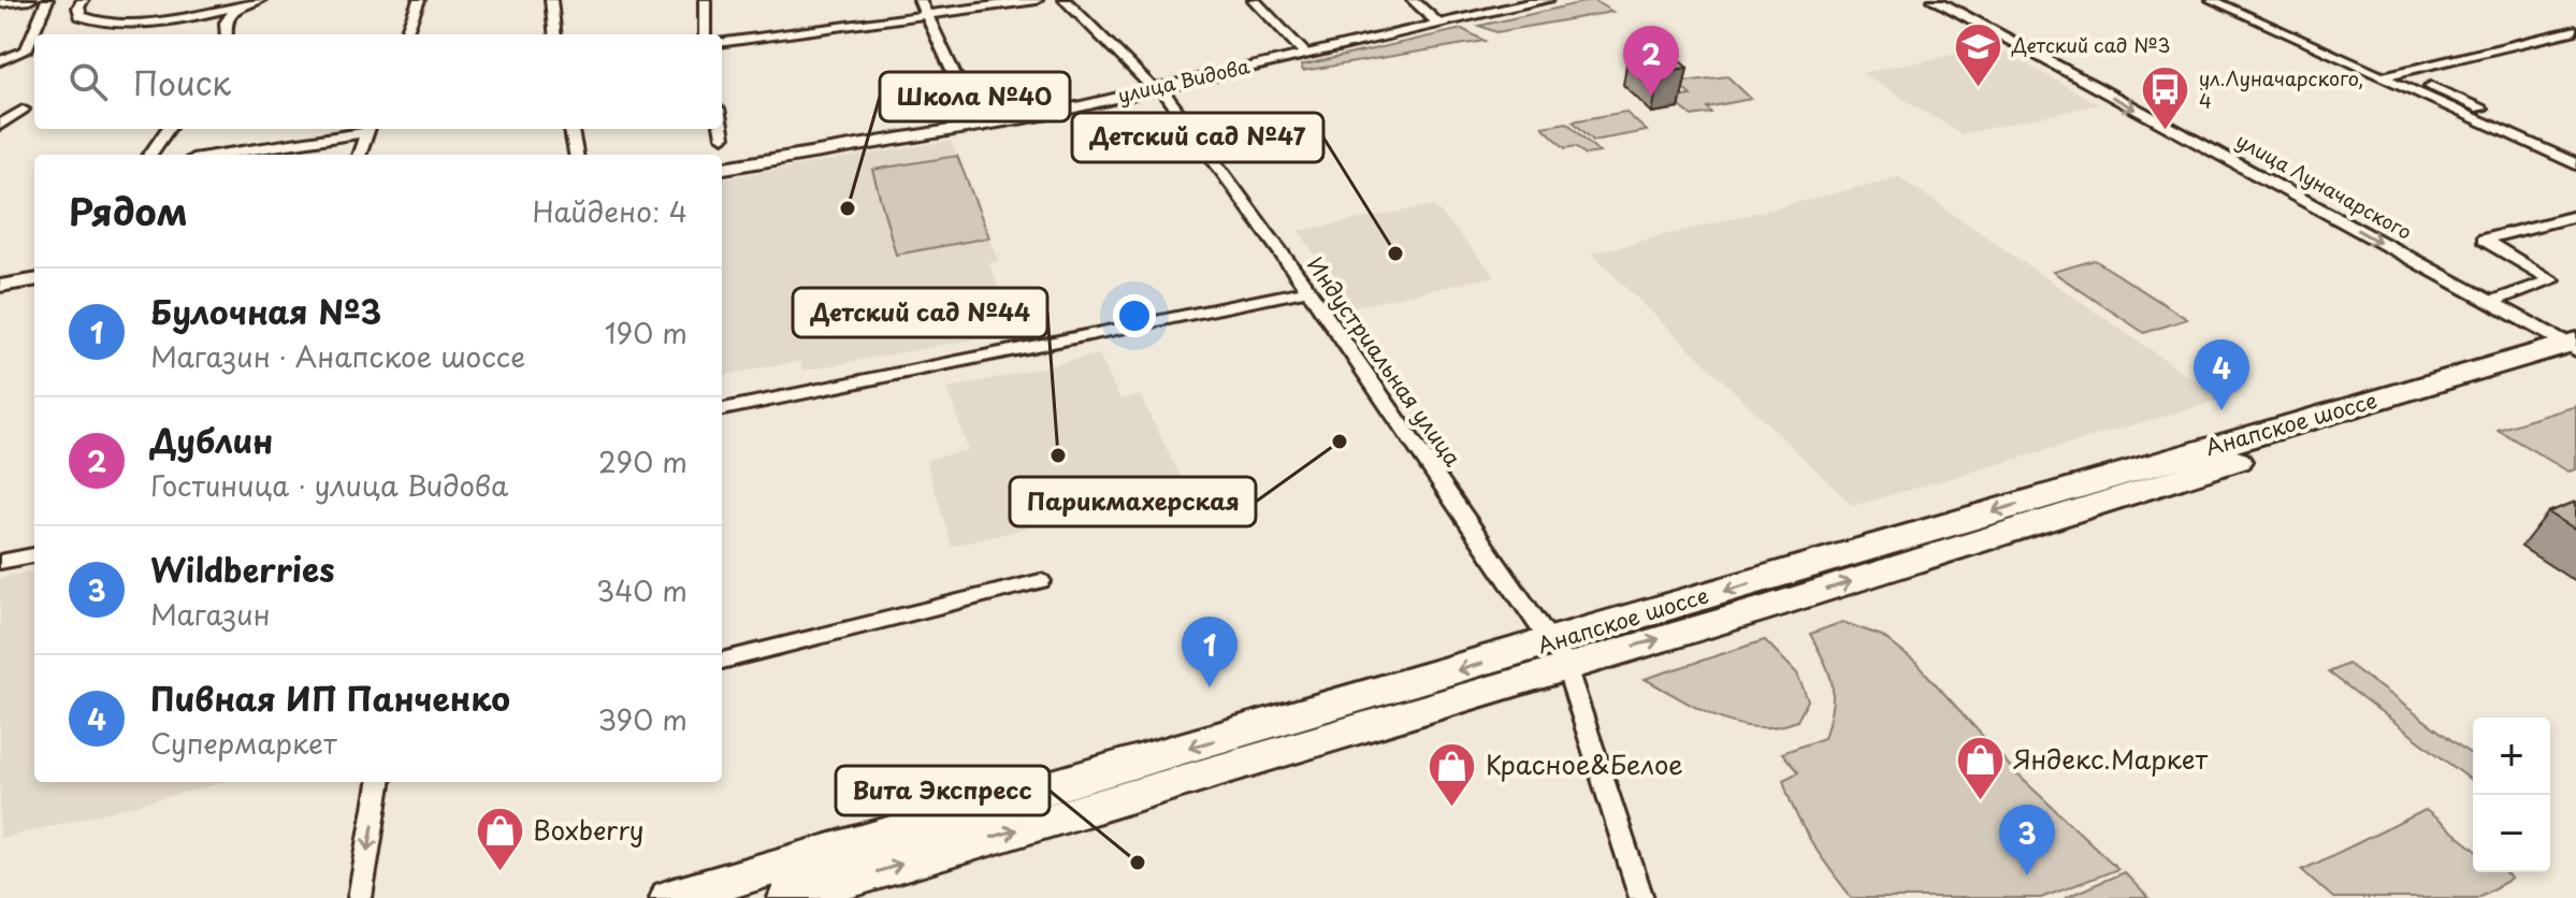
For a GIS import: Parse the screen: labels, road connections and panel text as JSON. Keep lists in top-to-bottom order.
{
  "streets": {
    "highway": ["Анапское шоссе"],
    "street": ["улица Видова", "улица Луначарского", "Индустриальная улица"]
  },
  "crossings": [
    ["улица Видова", "Индустриальная улица"],
    ["улица Луначарского", "Анапское шоссе"],
    ["Индустриальная улица", "Анапское шоссе"]
  ],
  "places": {
    "school or university": ["Детский сад №3"],
    "bus stop": ["ул.Луначарского, 4"],
    "other": [
      "Школа №40",
      "Детский сад №47",
      "Парикмахерская",
      "Детский сад №44",
      "Вита Экспресс"
    ],
    "shop": ["Яндекс.Маркет", "Красное&Белое", "Boxberry"]
  },
  "page": {
    "pins": [
      "2",
      "4",
      "1",
      "3"
    ],
    "search": "Поиск",
    "heading": ["Рядом", "Найдено: 4"],
    "list": [
      {
        "mark": "1",
        "name": "Булочная №3",
        "note": "Магазин · Анапское шоссе",
        "value": "190 m"
      },
      {
        "mark": "2",
        "name": "Дублин",
        "note": "Гостиница · улица Видова",
        "value": "290 m"
      },
      {
        "mark": "3",
        "name": "Wildberries",
        "note": "Магазин",
        "value": "340 m"
      },
      {
        "mark": "4",
        "name": "Пивная ИП Панченко",
        "note": "Супермаркет",
        "value": "390 m"
      }
    ],
    "map_buttons": ["+", "−"]
  }
}
